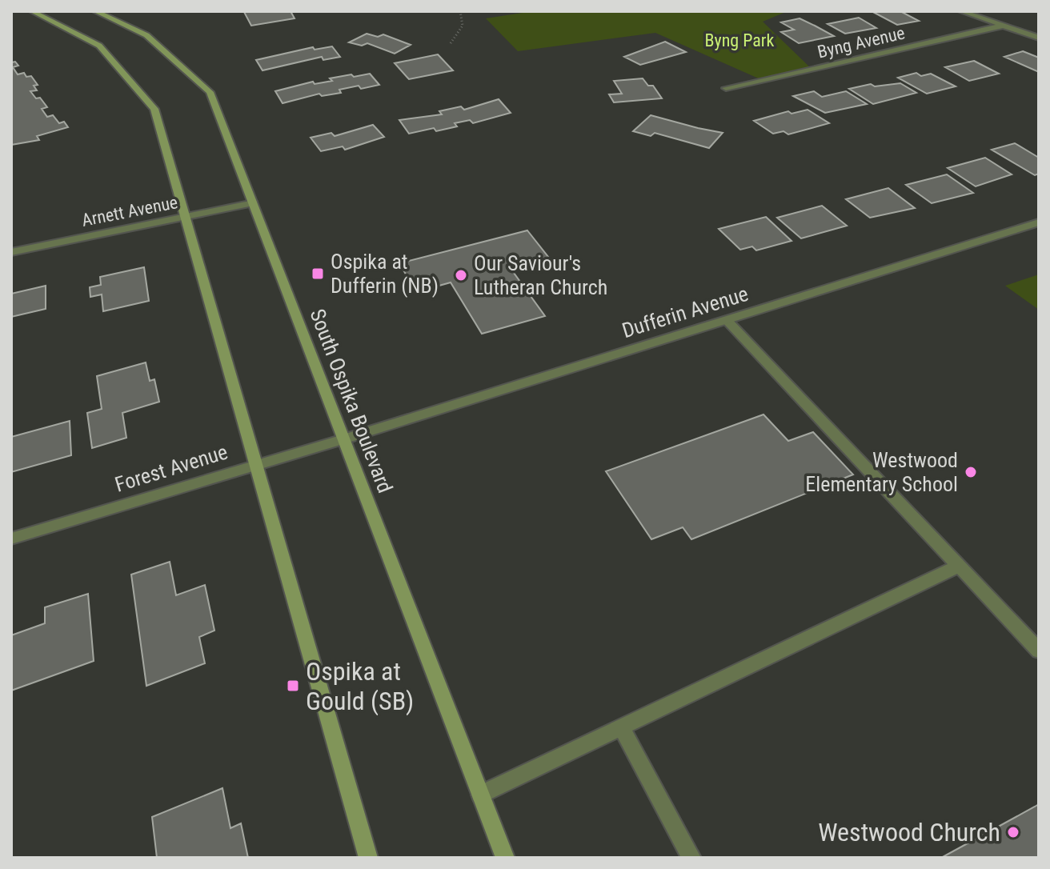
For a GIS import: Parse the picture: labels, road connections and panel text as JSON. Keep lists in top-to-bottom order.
{
  "streets": {
    "main road": ["South Ospika Boulevard"],
    "street": [
      "Byng Avenue",
      "Arnett Avenue",
      "Dufferin Avenue",
      "Forest Avenue"
    ]
  },
  "crossings": [
    ["Arnett Avenue", "South Ospika Boulevard"],
    ["Dufferin Avenue", "South Ospika Boulevard"],
    ["Dufferin Avenue", "Forest Avenue"],
    ["South Ospika Boulevard", "Forest Avenue"]
  ],
  "parks": ["Byng Park"],
  "places": {
    "transit": ["Ospika at Dufferin (NB)", "Ospika at Gould (SB)"],
    "other": ["Our Saviour's Lutheran Church", "Westwood Elementary School", "Westwood Church"]
  }
}
